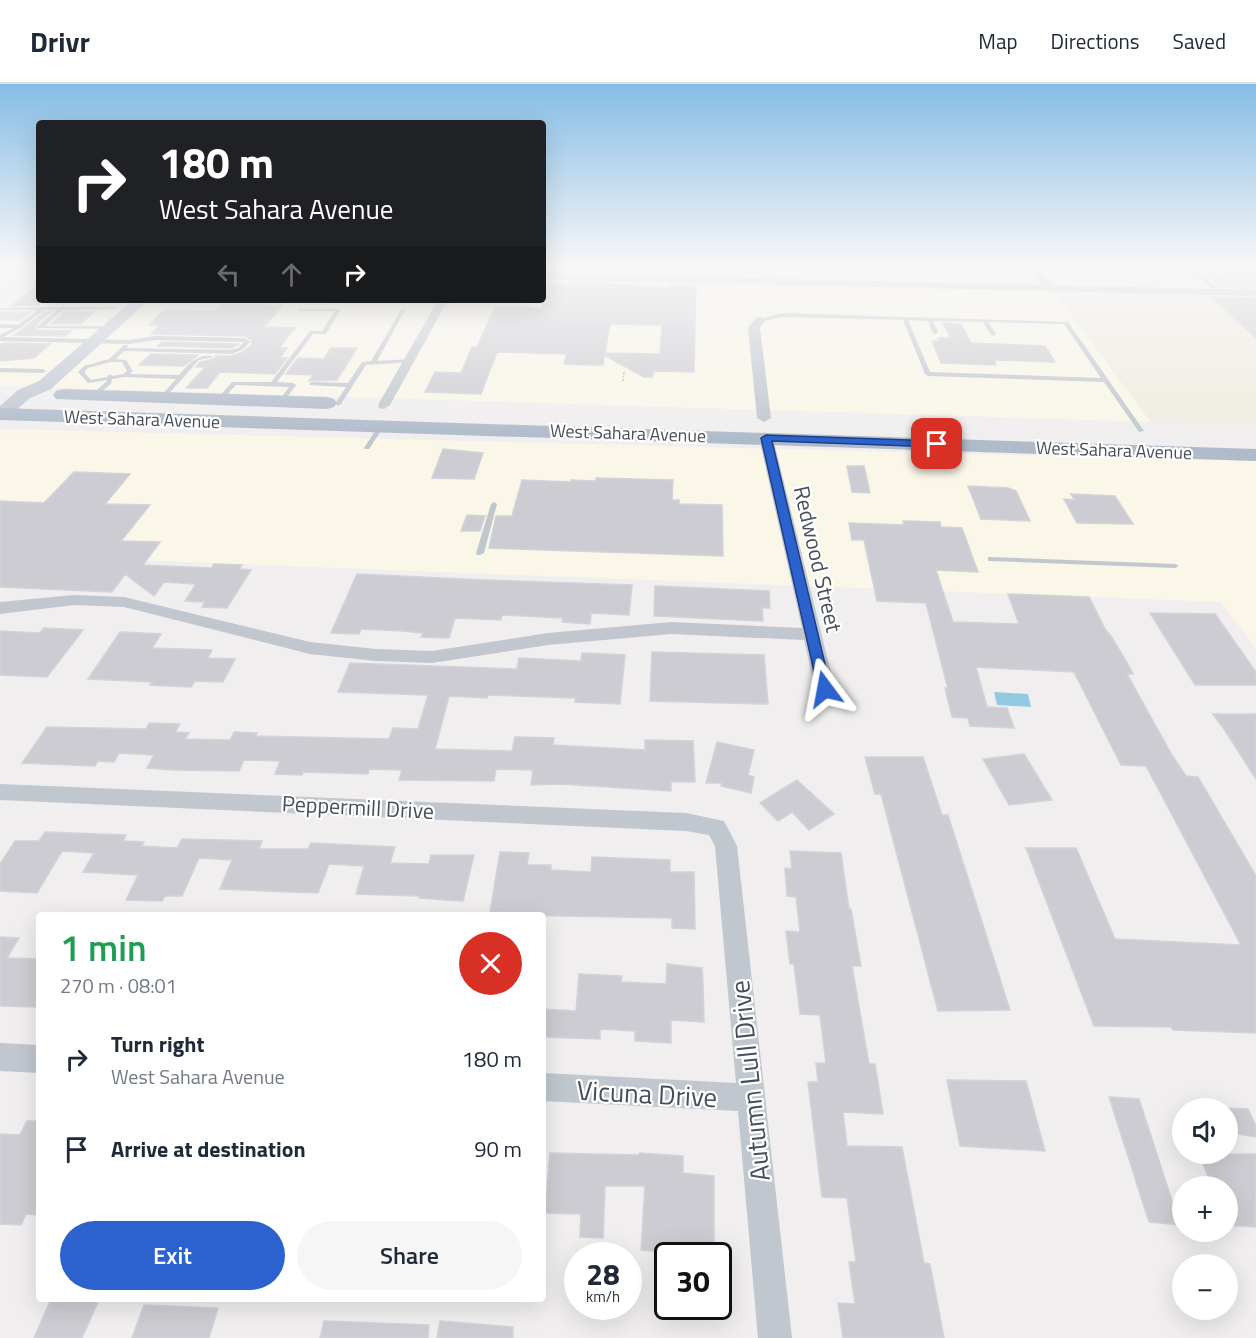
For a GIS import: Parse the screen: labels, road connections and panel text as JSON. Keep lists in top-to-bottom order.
{
  "streets": {
    "main road": ["West Sahara Avenue"],
    "street": [
      "Redwood Street",
      "Peppermill Drive",
      "Autumn Lull Drive",
      "Vicuna Drive"
    ]
  },
  "crossings": [
    ["West Sahara Avenue", "Redwood Street"],
    ["Peppermill Drive", "Autumn Lull Drive"],
    ["Autumn Lull Drive", "Vicuna Drive"]
  ],
  "page": {
    "header": "Drivr",
    "nav": ["Map", "Directions", "Saved"],
    "turn": ["180 m", "West Sahara Avenue"],
    "heading": ["1 min", "270 m · 08:01"],
    "list": [
      {
        "name": "Turn right",
        "note": "West Sahara Avenue",
        "value": "180 m"
      },
      {
        "name": "Arrive at destination",
        "value": "90 m"
      }
    ],
    "map_buttons": ["+", "−"],
    "buttons": ["Exit", "Share"],
    "speed": "28 km/h",
    "limit": "30"
  }
}
